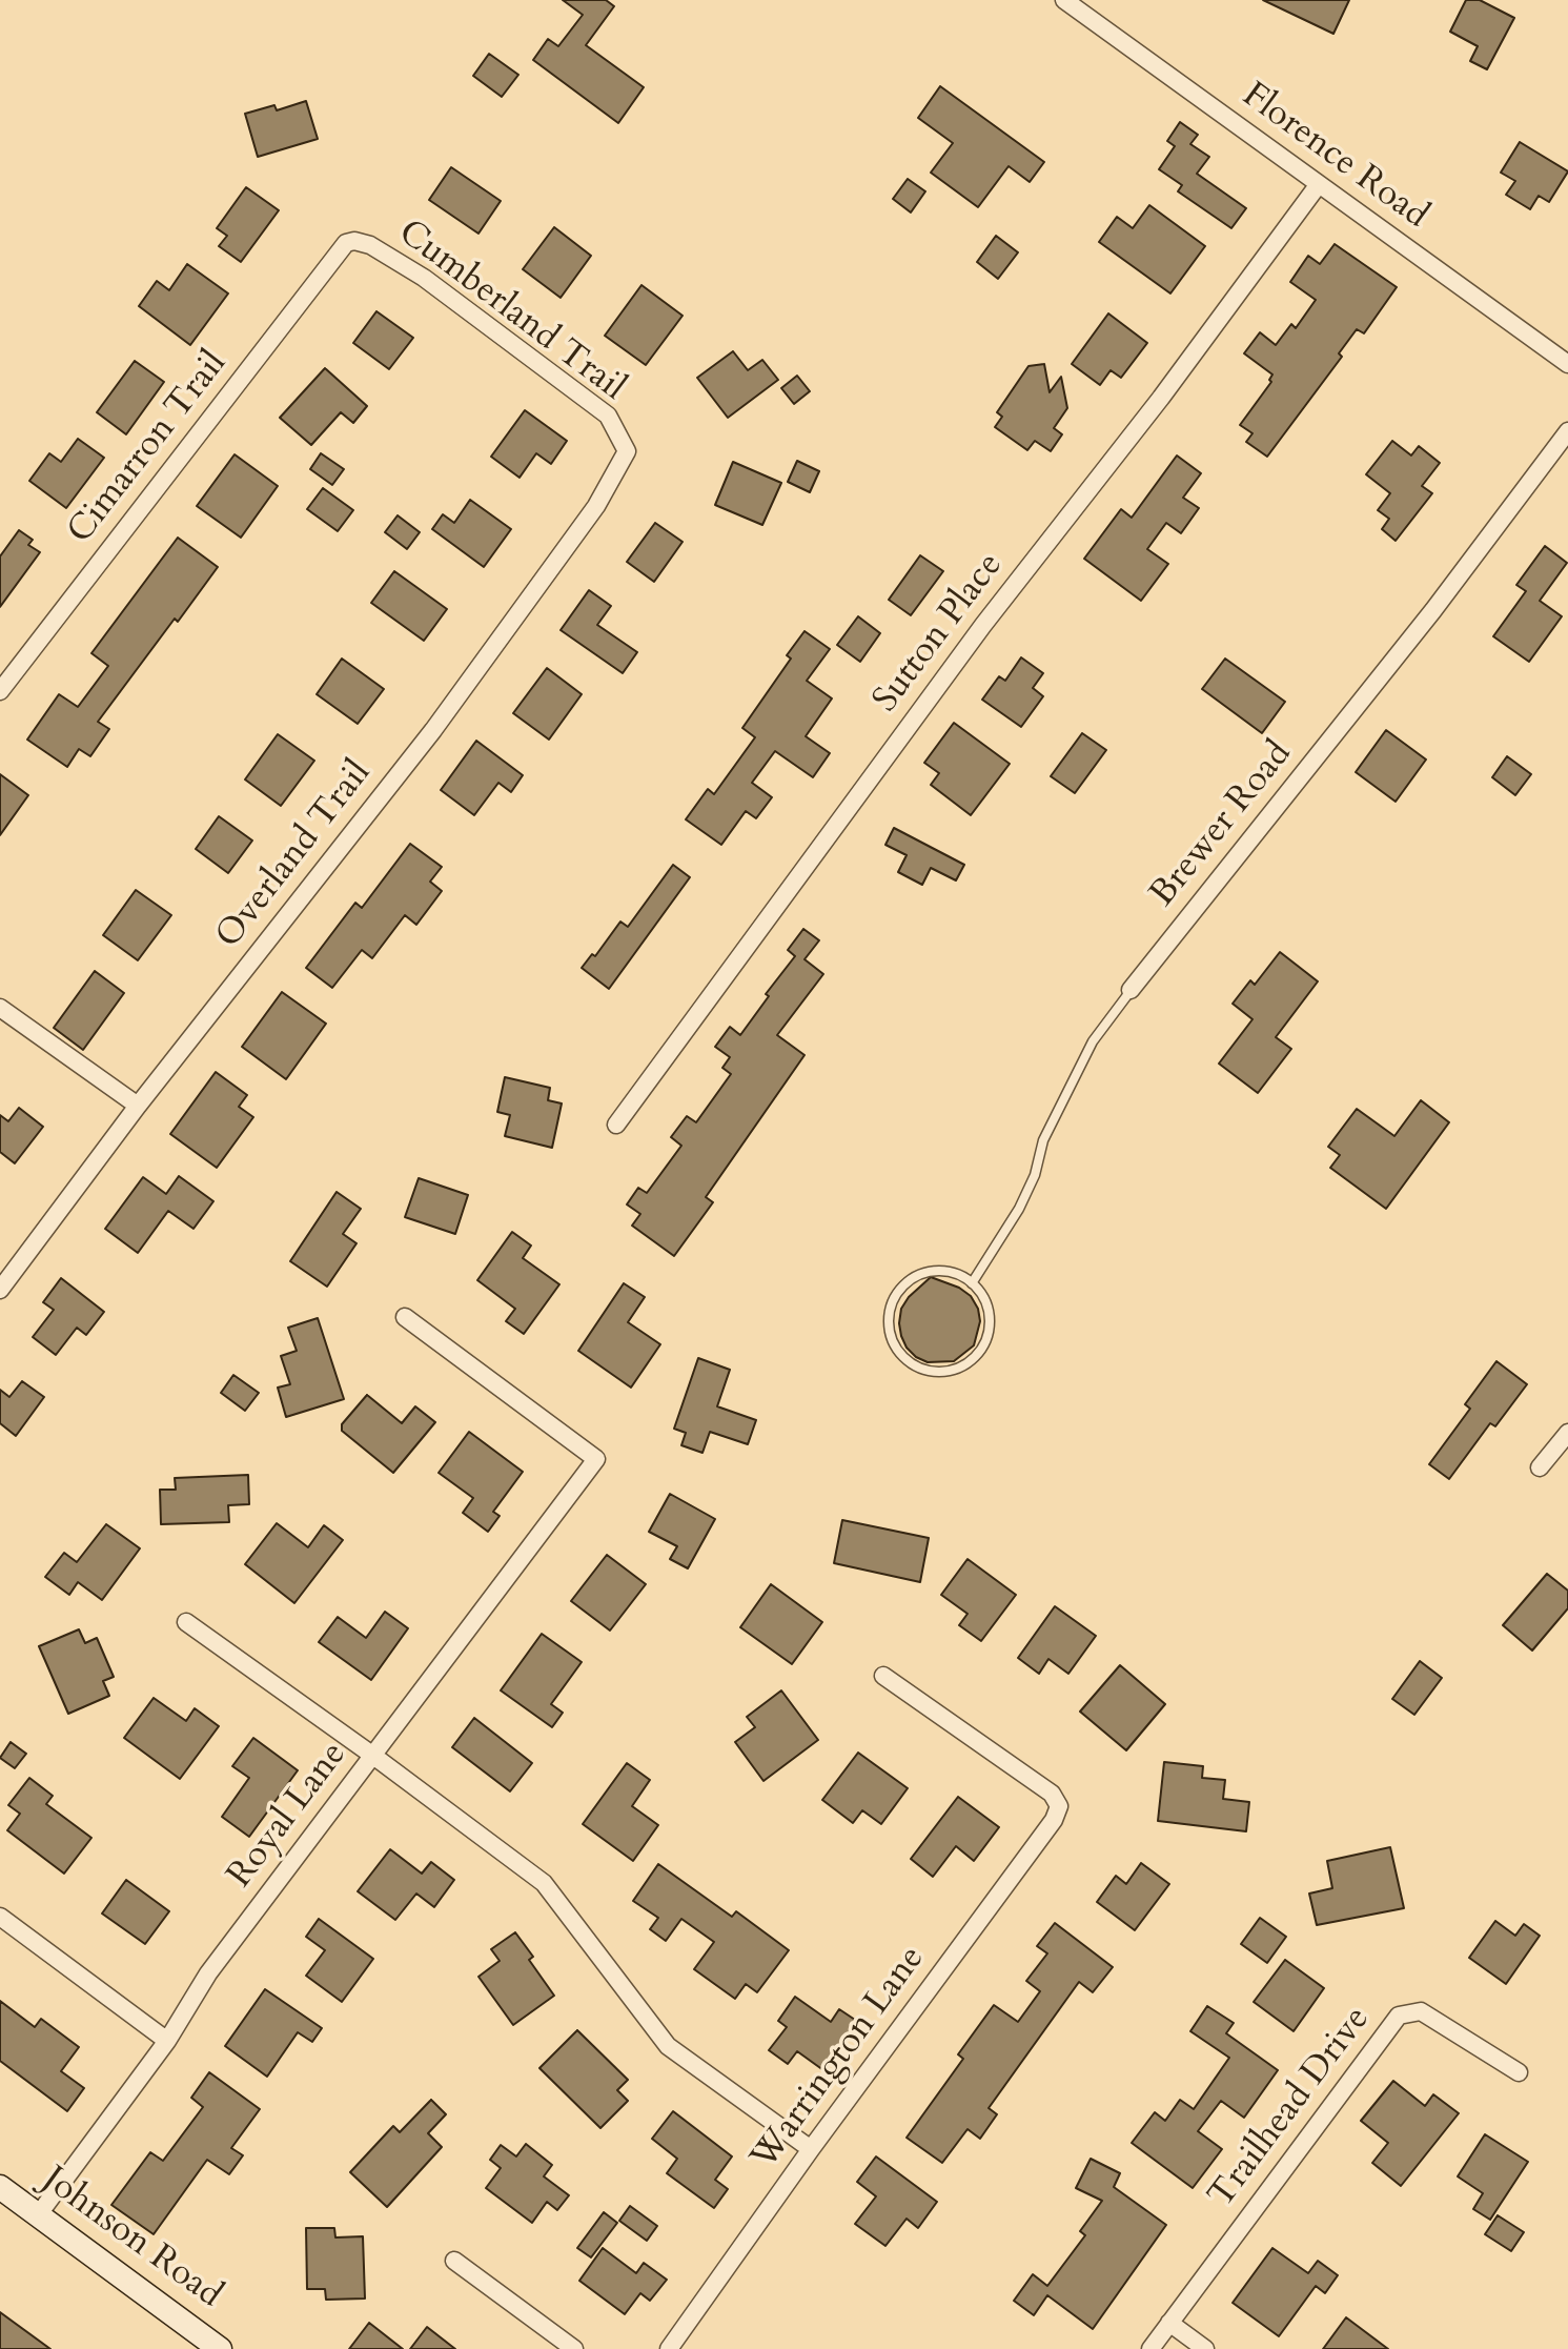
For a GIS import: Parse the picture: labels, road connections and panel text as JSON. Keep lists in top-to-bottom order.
{
  "streets": {
    "street": [
      "Florence Road",
      "Cumberland Trail",
      "Cimarron Trail",
      "Sutton Place",
      "Brewer Road",
      "Overland Trail",
      "Royal Lane",
      "Warrington Lane",
      "Trailhead Drive",
      "Johnson Road"
    ]
  },
  "crossings": [
    ["Florence Road", "Sutton Place"],
    ["Cumberland Trail", "Cimarron Trail"],
    ["Cumberland Trail", "Overland Trail"],
    ["Royal Lane", "Johnson Road"]
  ]
}
